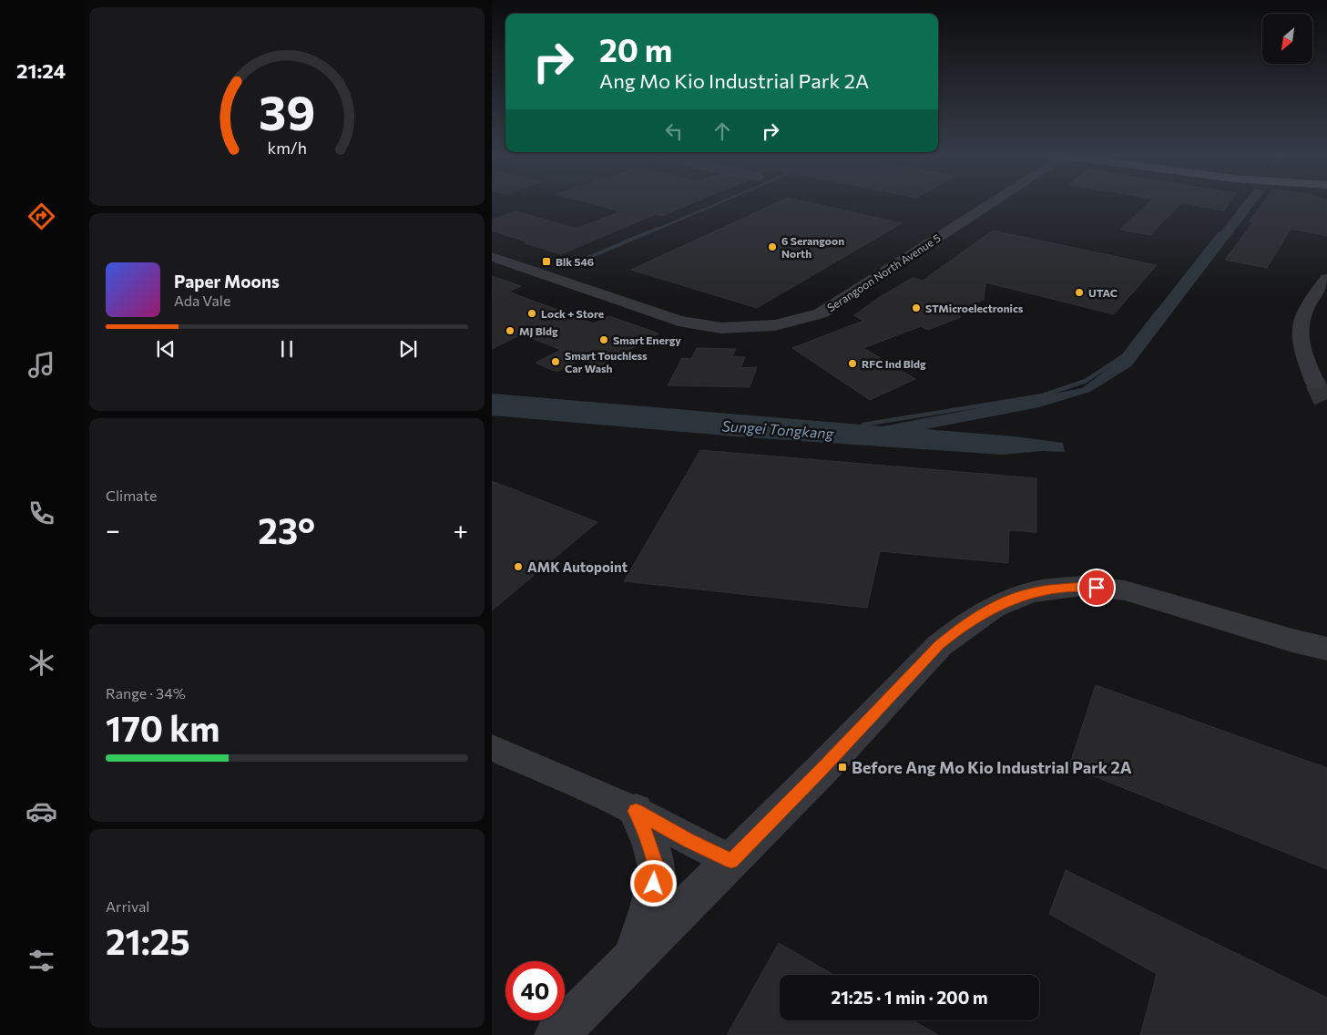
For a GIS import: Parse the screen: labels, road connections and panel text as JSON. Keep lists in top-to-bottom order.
{
  "streets": {
    "street": ["Serangoon North Avenue 5"]
  },
  "water": ["Sungei Tongkang"],
  "places": {
    "other": [
      "6 Serangoon North",
      "UTAC",
      "STMicroelectronics",
      "Lock + Store",
      "MJ Bldg",
      "Smart Energy",
      "Smart Touchless Car Wash",
      "RFC Ind Bldg",
      "AMK Autopoint"
    ],
    "transit": ["Blk 546", "Before Ang Mo Kio Industrial Park 2A"]
  },
  "north": "bottom left",
  "page": {
    "tabs": "21:24",
    "turn": ["20 m", "Ang Mo Kio Industrial Park 2A"],
    "song": ["Paper Moons", "Ada Vale"],
    "tile": [
      "Climate",
      ["Range · 34%", "170 km"],
      ["Arrival", "21:25"]
    ],
    "heat": ["−", "23°", "+"],
    "limit": "40",
    "trip": "21:25 · 1 min · 200 m",
    "gauge": ["39", "km/h"]
  }
}
